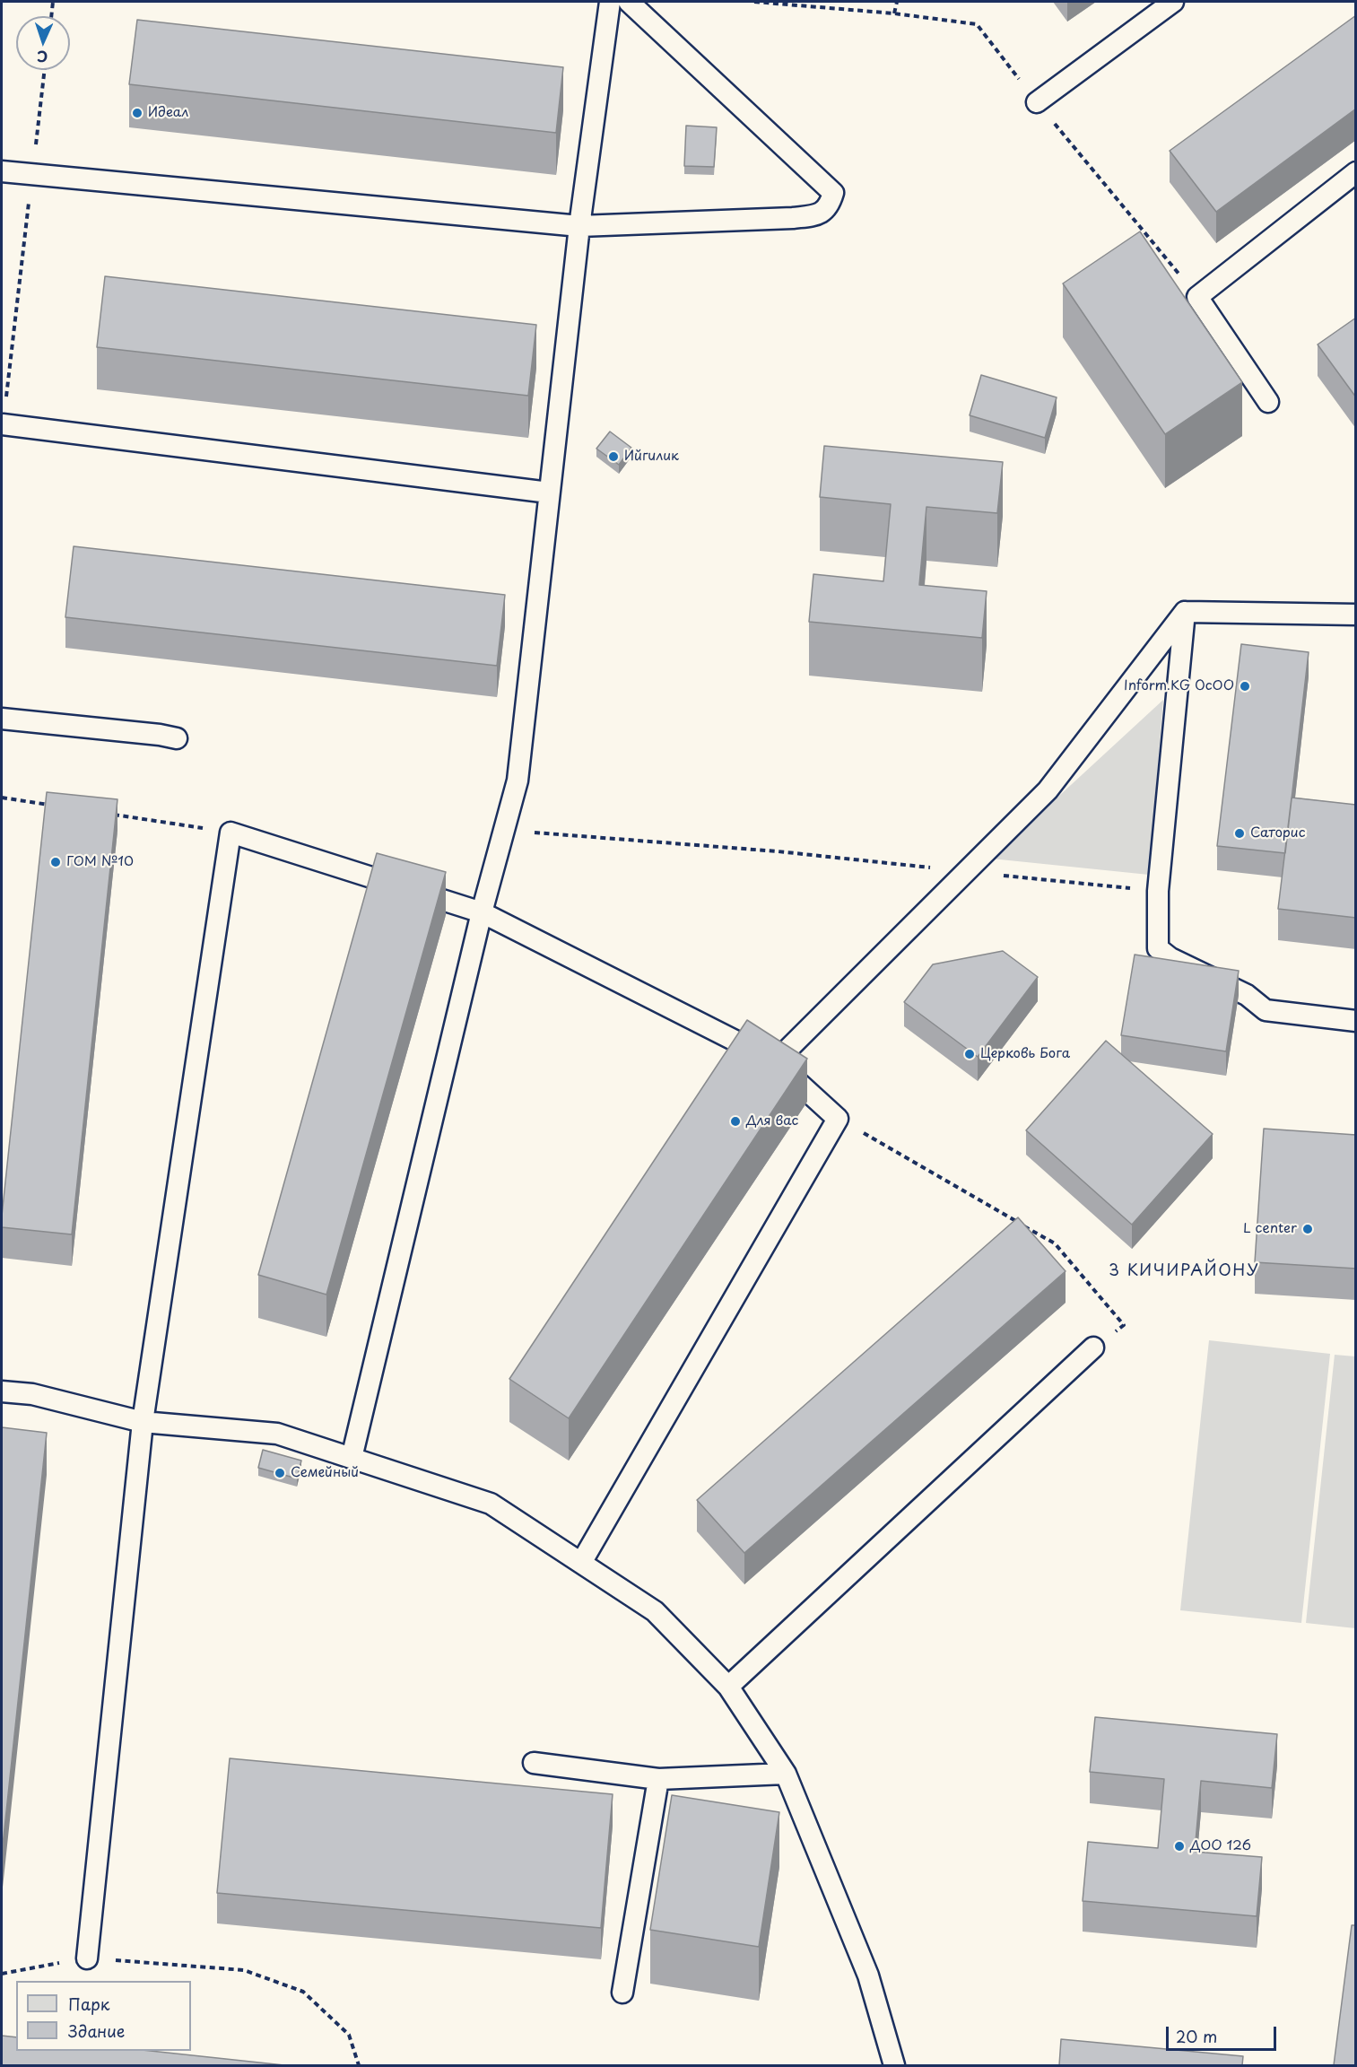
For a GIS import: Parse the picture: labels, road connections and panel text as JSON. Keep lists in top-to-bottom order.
{
  "districts": ["3 КИЧИРАЙОНУ"],
  "places": [
    "Идеал",
    "Ийгилик",
    "Inform.KG OcOO",
    "Саторис",
    "ГОМ №10",
    "Церковь Бога",
    "Для вас",
    "L center",
    "Семейный",
    "ДОО 126"
  ],
  "legend": ["Парк", "Здание"],
  "scale_bar": "20 m",
  "north": "bottom"
}
